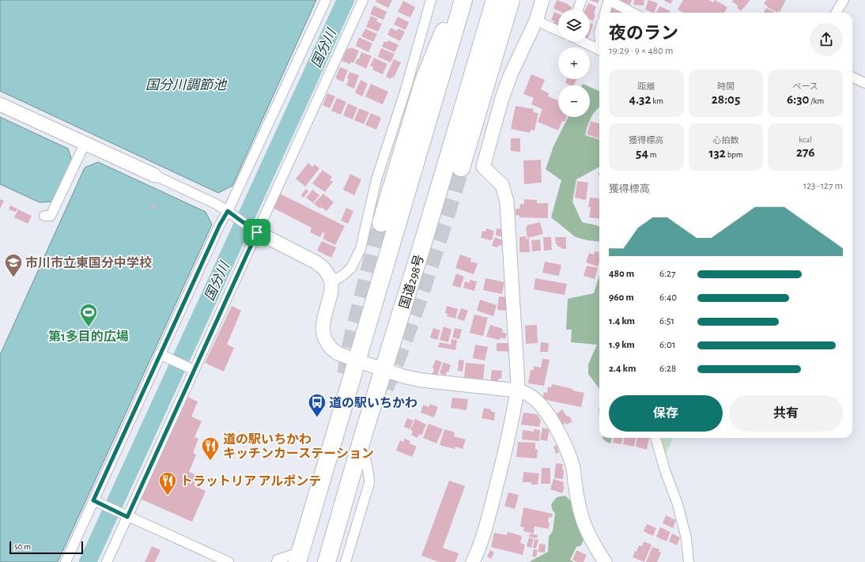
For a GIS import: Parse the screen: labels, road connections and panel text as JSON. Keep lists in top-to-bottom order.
{
  "streets": {
    "highway": ["国道298号"]
  },
  "water": ["国分川", "国分川調節池"],
  "places": {
    "school or university": ["市川市立東国分中学校"],
    "sports": ["第1多目的広場"],
    "bus stop": ["道の駅いちかわ"],
    "restaurant": ["道の駅いちかわ キッチンカーステーション", "トラットリア アルポンテ"]
  },
  "scale_bar": "50 m",
  "page": {
    "map_buttons": ["+", "−"],
    "heading": ["夜のラン", "19:29 · 9 × 480 m"],
    "stats": [
      ["距離", "4.32 km"],
      ["時間", "28:05"],
      ["ペース", "6:30 /km"],
      ["獲得標高", "54 m"],
      ["心拍数", "132 bpm"],
      ["kcal", "276"]
    ],
    "chart": ["獲得標高", "123–127 m"],
    "list": [
      {
        "name": "480 m",
        "note": "6:27"
      },
      {
        "name": "960 m",
        "note": "6:40"
      },
      {
        "name": "1.4 km",
        "note": "6:51"
      },
      {
        "name": "1.9 km",
        "note": "6:01"
      },
      {
        "name": "2.4 km",
        "note": "6:28"
      }
    ],
    "buttons": ["保存", "共有"],
    "scale": "50 m"
  }
}
